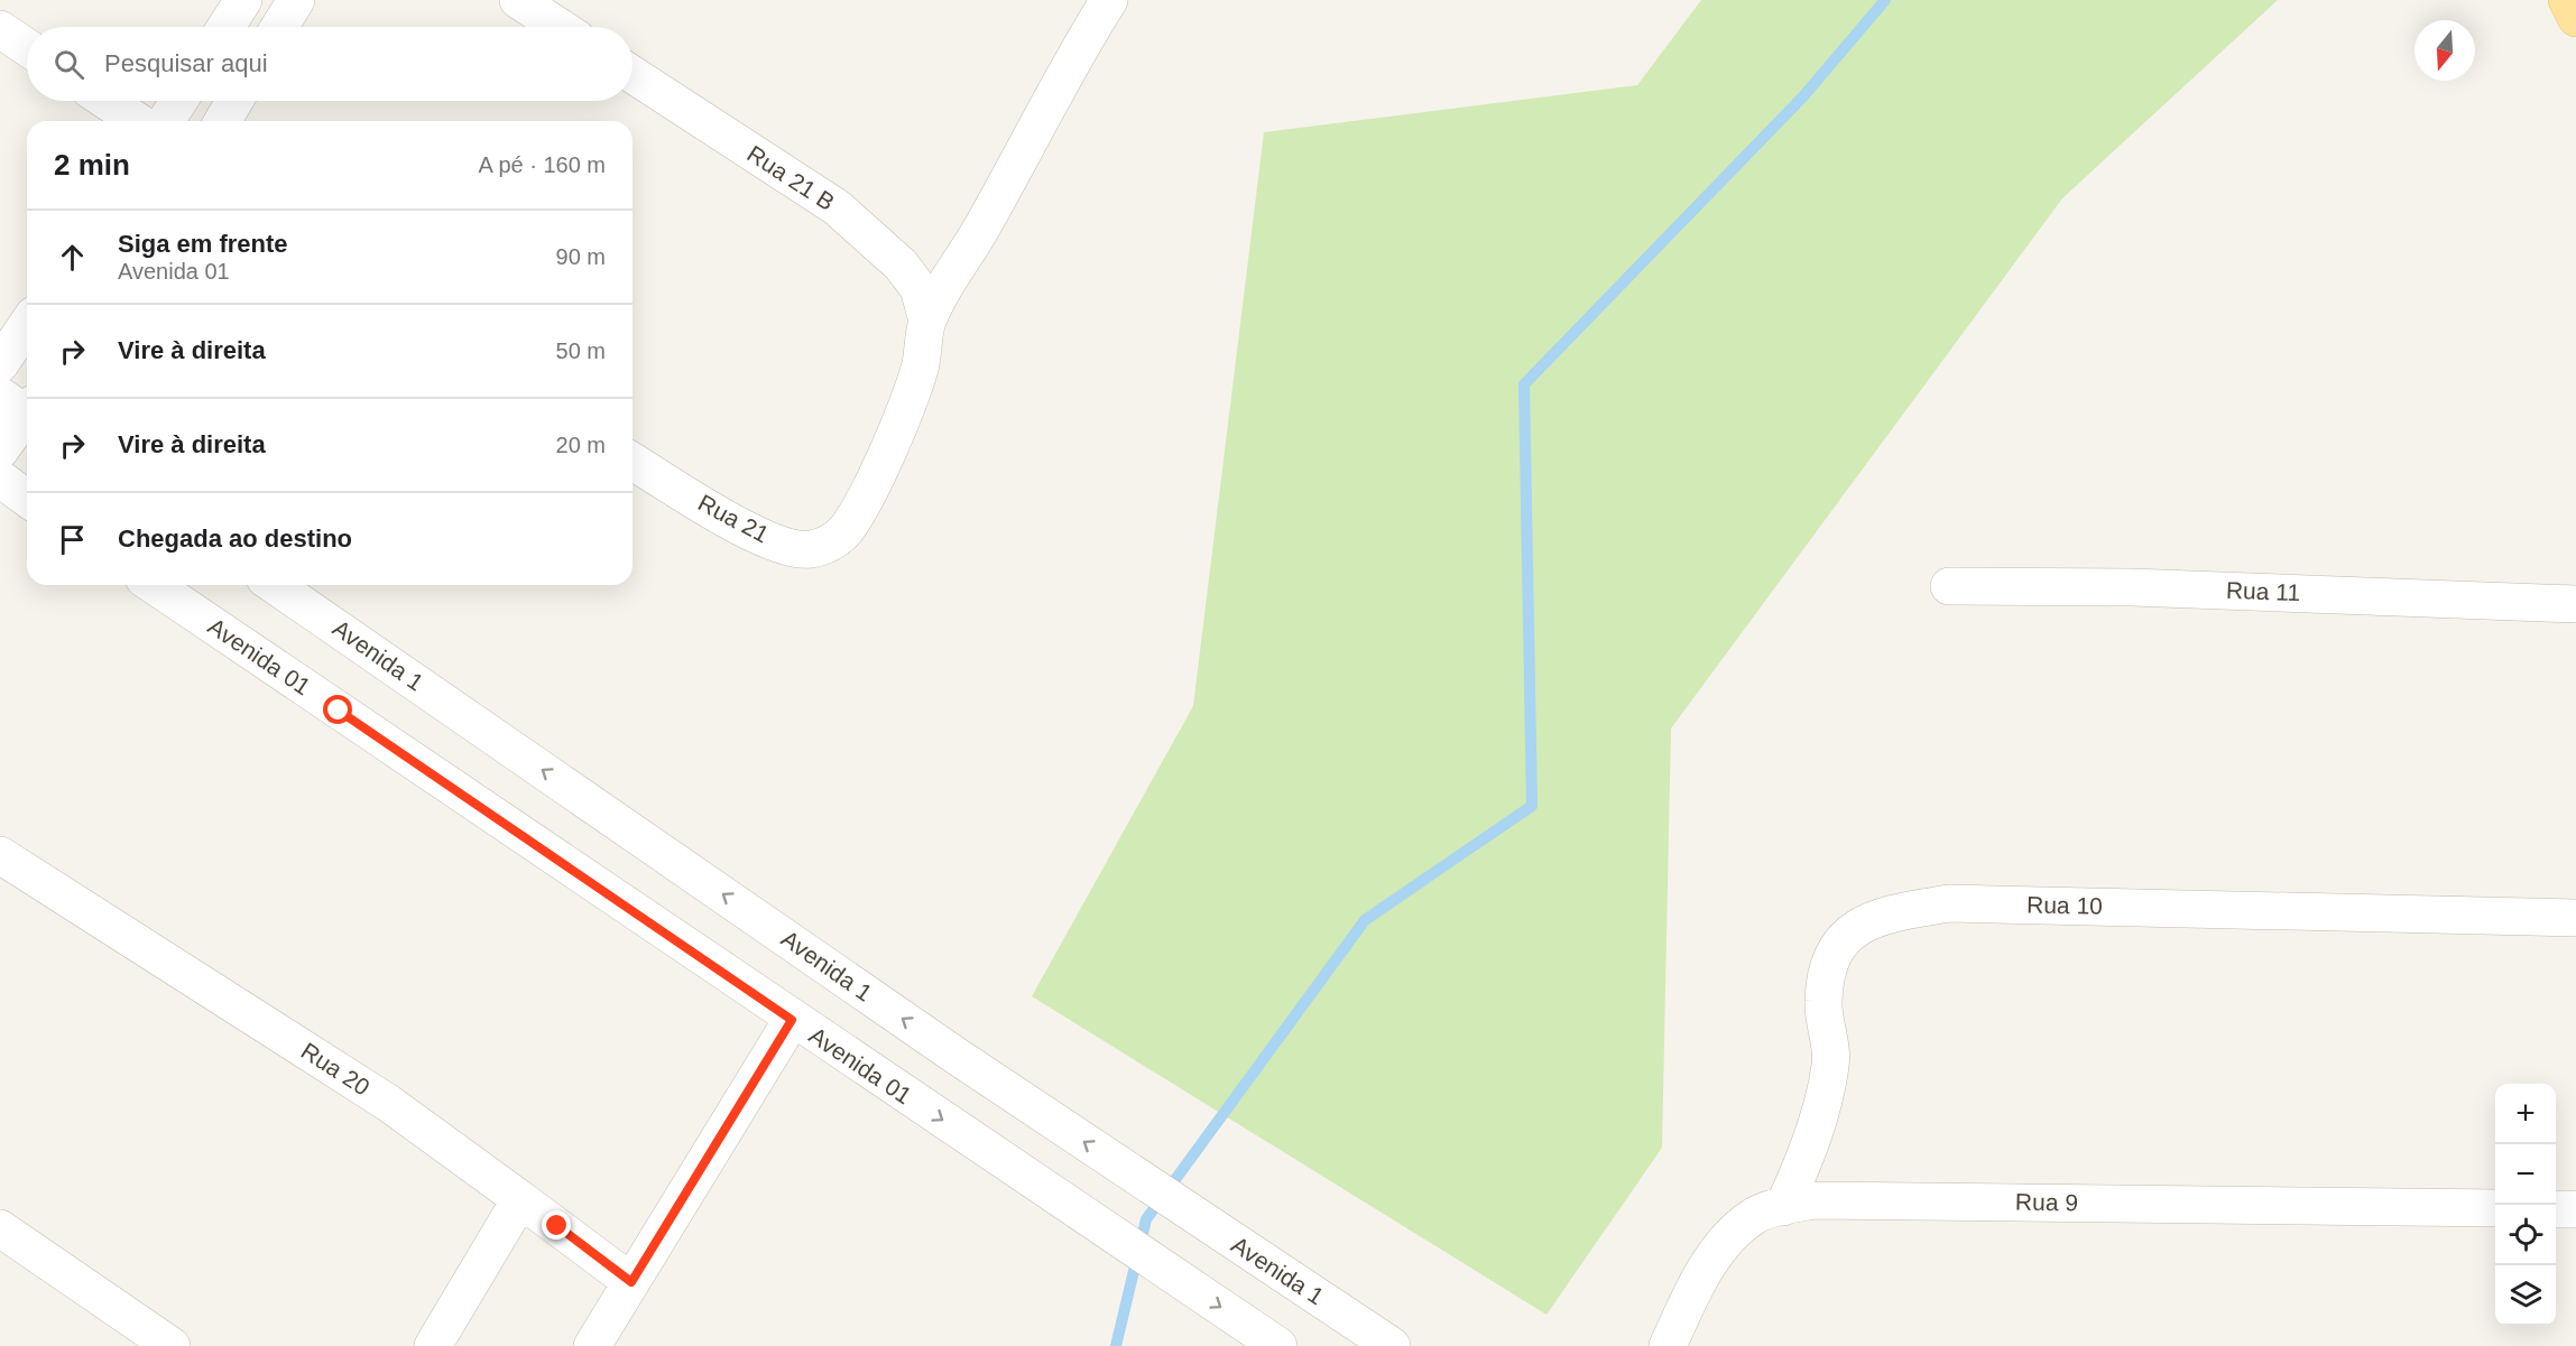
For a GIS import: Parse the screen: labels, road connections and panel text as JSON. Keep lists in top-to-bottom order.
{
  "streets": {
    "street": [
      "Rua 21 B",
      "Rua 21",
      "Rua 11",
      "Avenida 1",
      "Avenida 01",
      "Rua 10",
      "Rua 20",
      "Rua 9"
    ]
  },
  "crossings": [
    ["Rua 21 B", "Rua 21"],
    ["Rua 10", "Rua 9"]
  ],
  "one_way": ["Avenida 1", "Avenida 01"],
  "north": "bottom",
  "page": {
    "search": "Pesquisar aqui",
    "heading": ["2 min", "A pé · 160 m"],
    "list": [
      ["Siga em frente", "Avenida 01", "90 m"],
      ["Vire à direita", "50 m"],
      ["Vire à direita", "20 m"],
      "Chegada ao destino"
    ],
    "map_buttons": ["+", "−"]
  }
}
